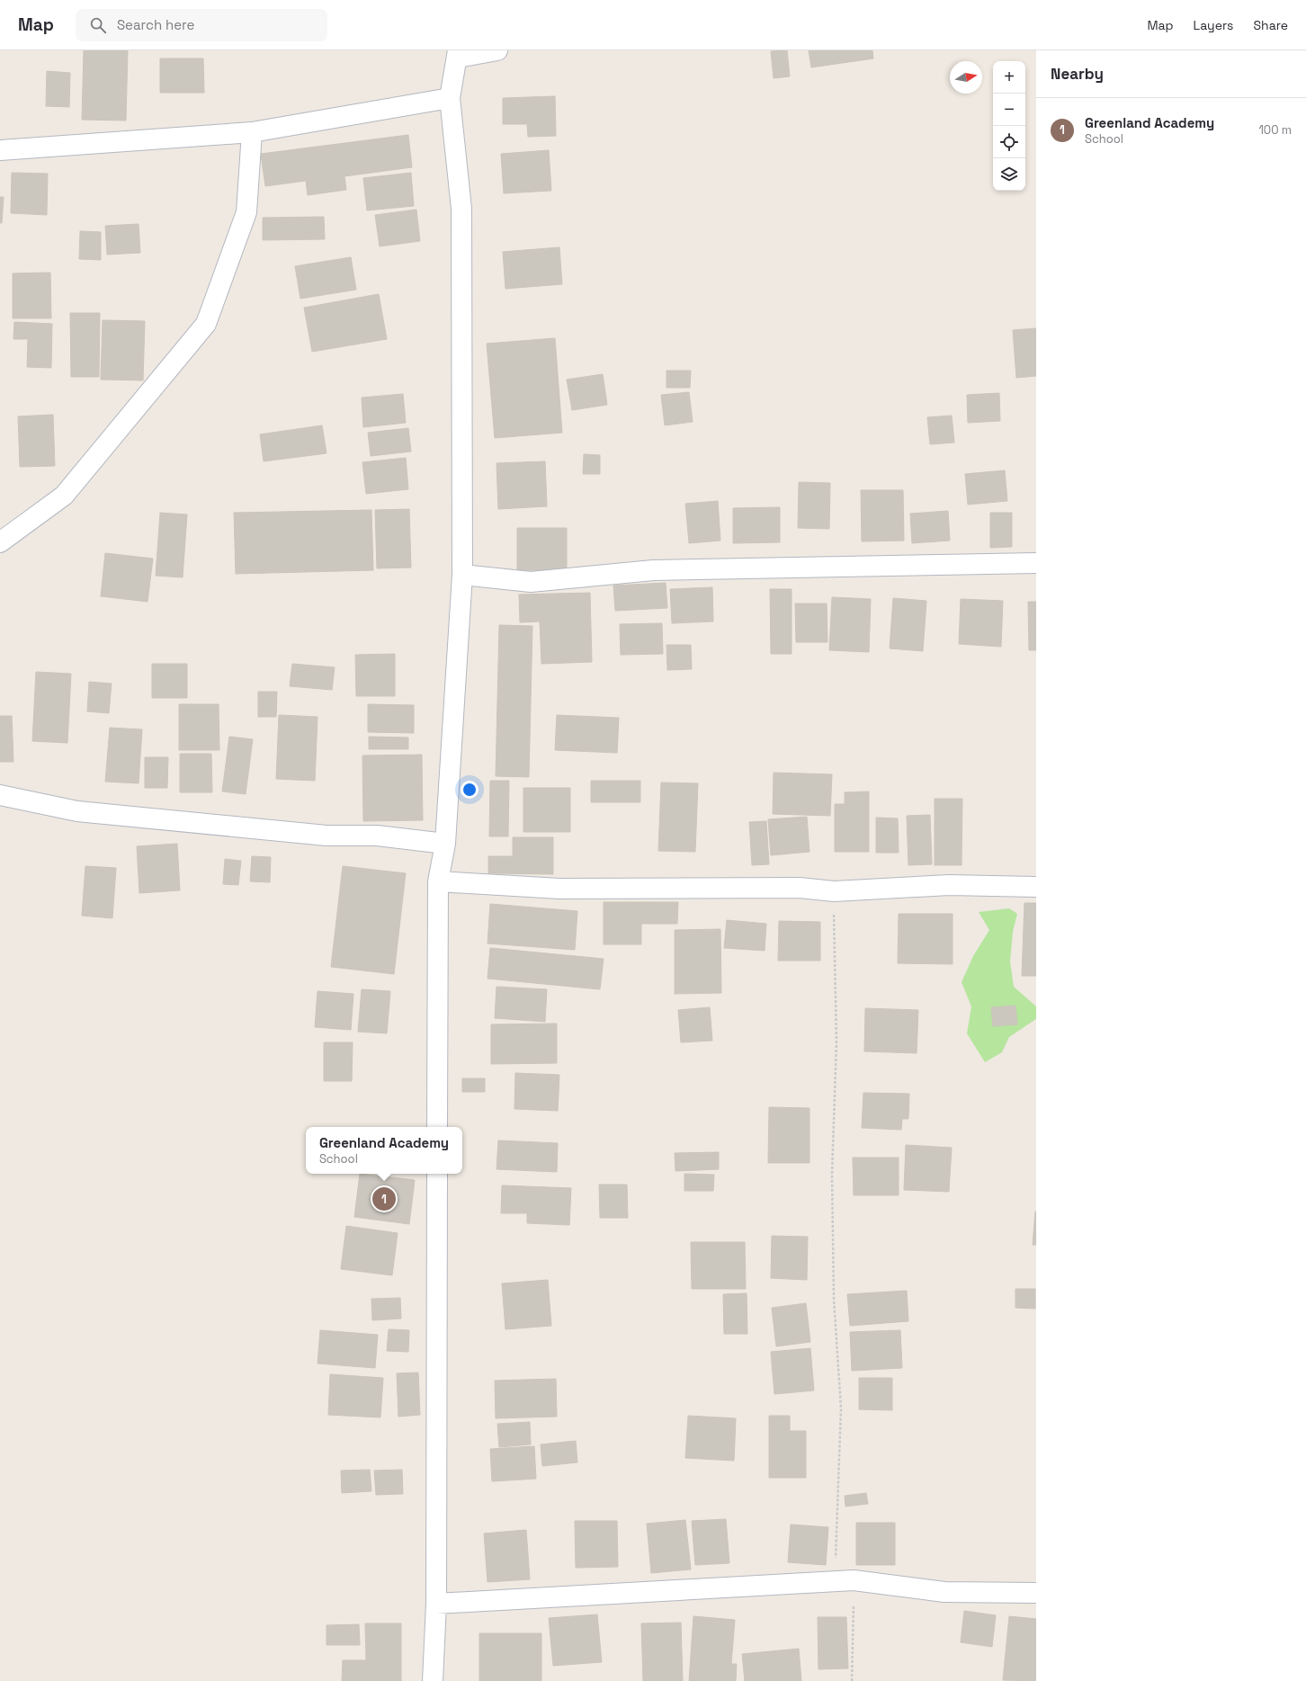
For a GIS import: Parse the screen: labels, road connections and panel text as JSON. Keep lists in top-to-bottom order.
{
  "north": "right",
  "page": {
    "header": "Map",
    "search": "Search here",
    "nav": ["Map", "Layers", "Share"],
    "heading": "Nearby",
    "map_buttons": ["+", "−"],
    "list": [
      {
        "mark": "1",
        "name": "Greenland Academy",
        "note": "School",
        "value": "100 m"
      }
    ],
    "popup": ["Greenland Academy", "School"],
    "pins": "1"
  }
}
